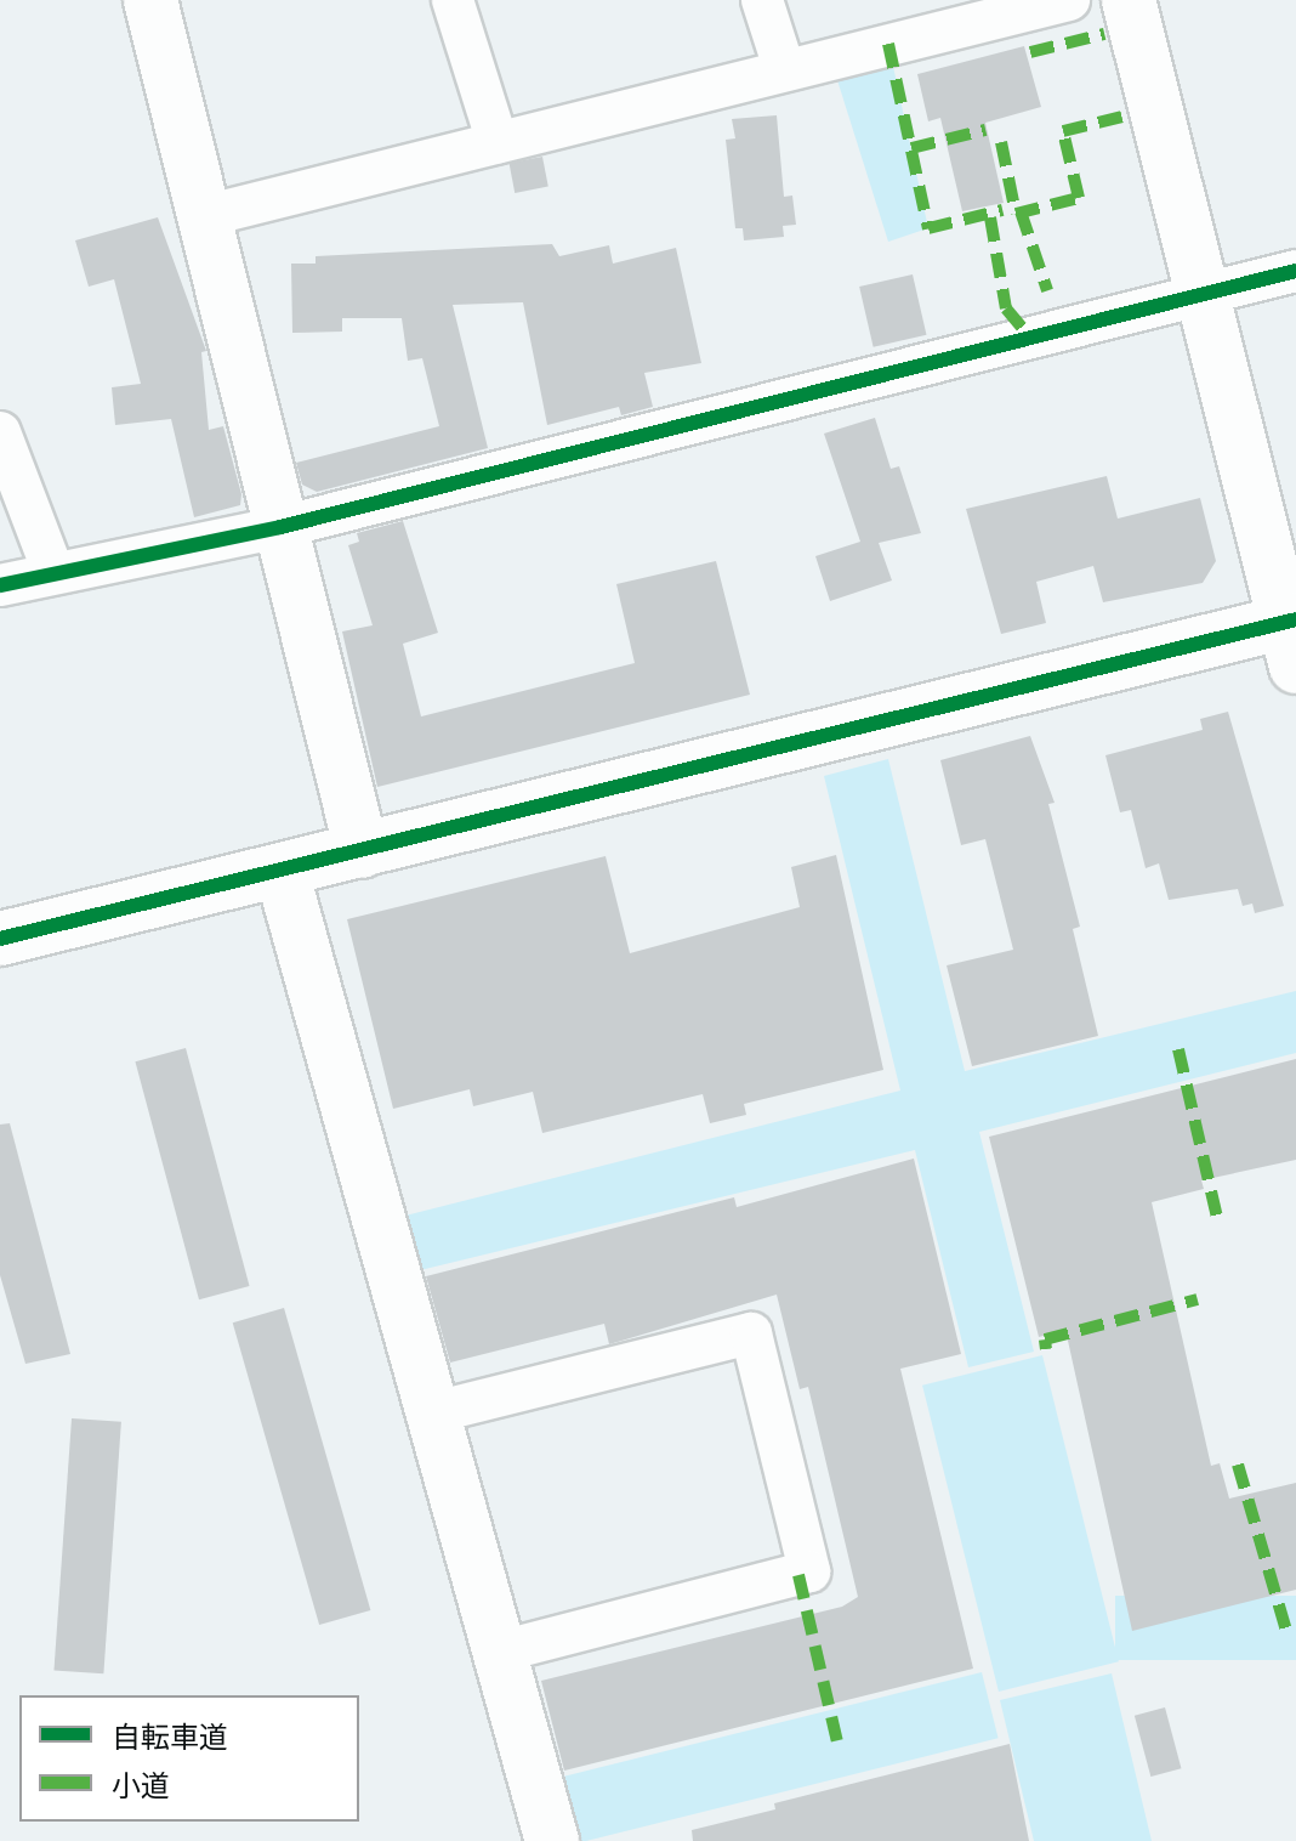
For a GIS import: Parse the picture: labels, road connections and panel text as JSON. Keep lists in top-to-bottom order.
{
  "legend": ["自転車道", "小道"]
}
